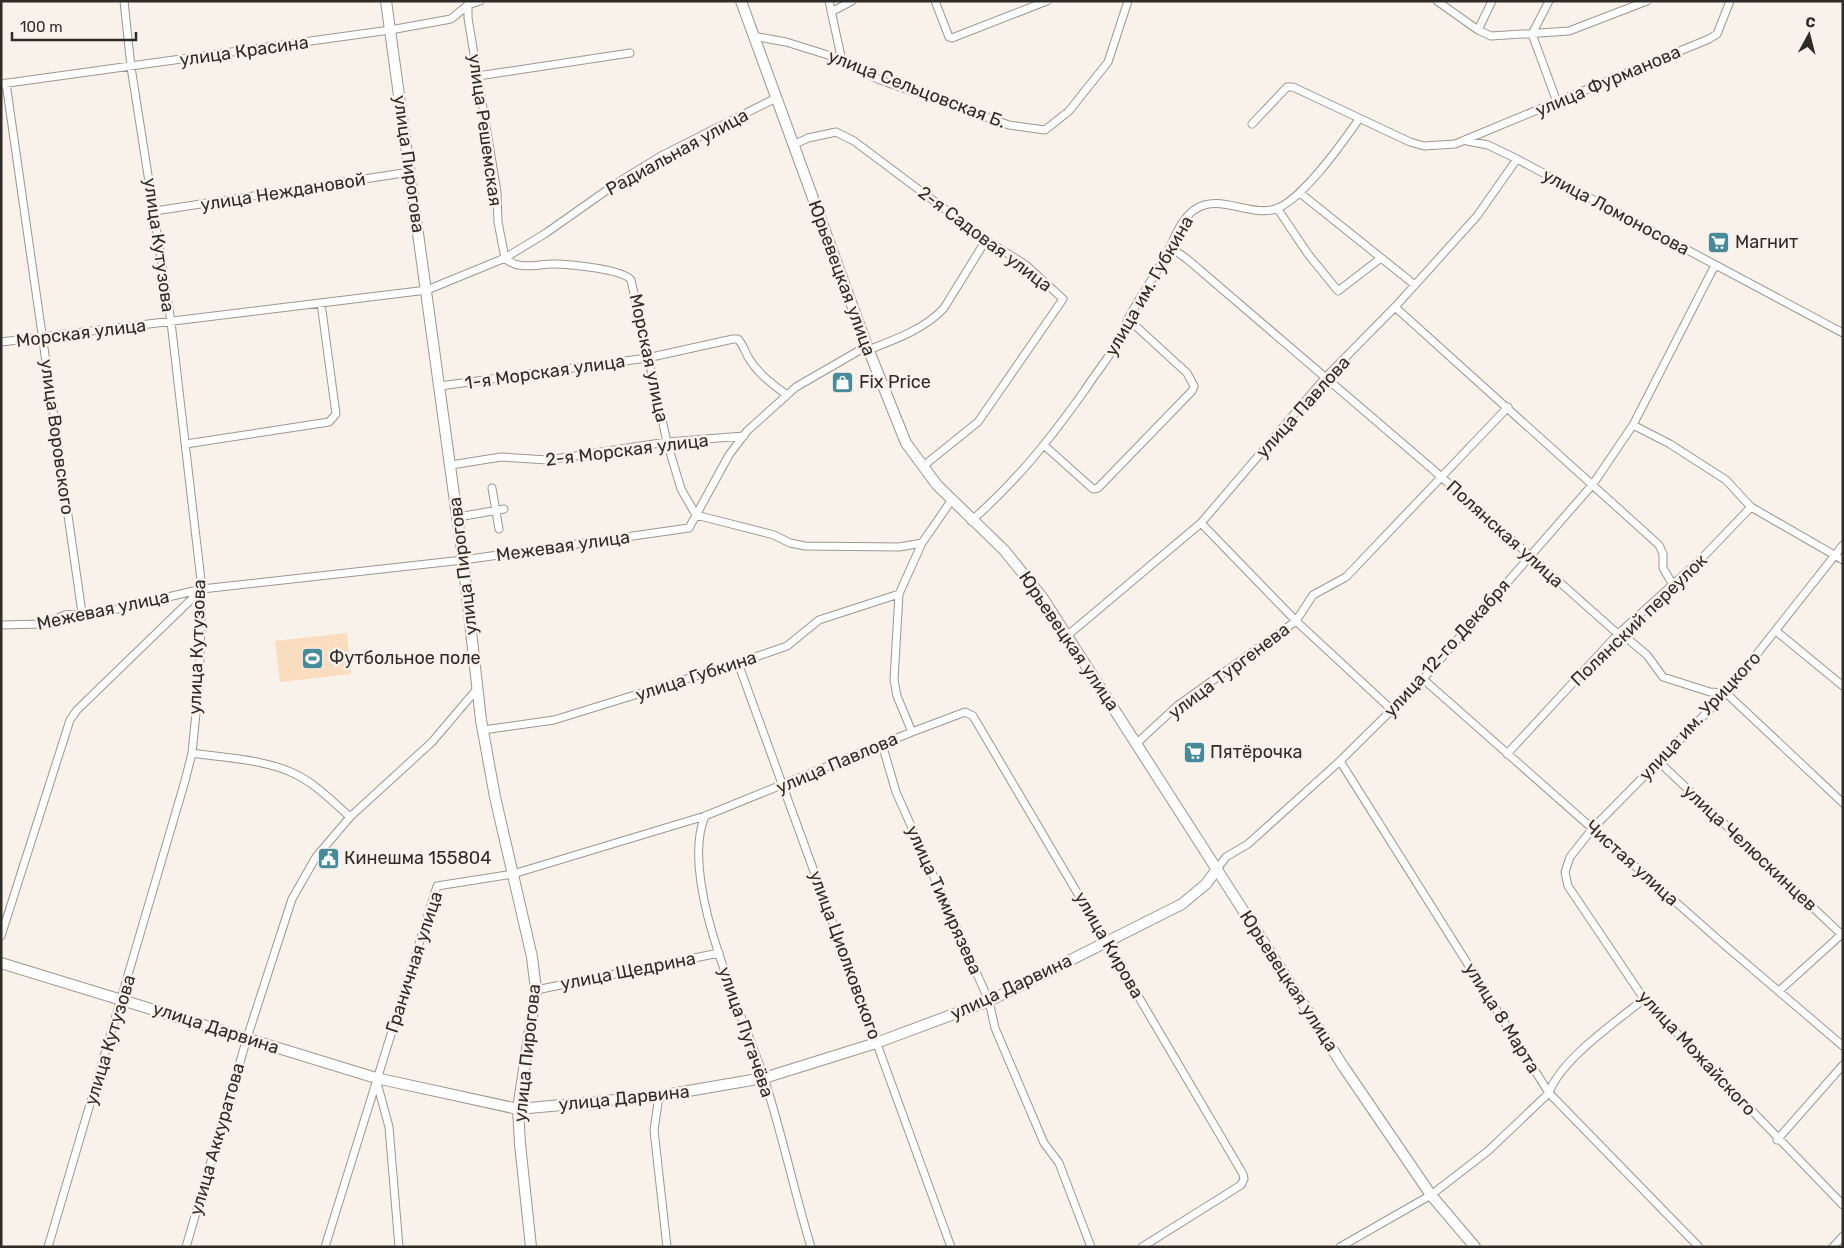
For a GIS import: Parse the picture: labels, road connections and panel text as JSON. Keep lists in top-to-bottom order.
{
  "streets": {
    "street": [
      "улица Красина",
      "улица Фурманова",
      "улица Сельцовская Б.",
      "улица Решемская",
      "Радиальная улица",
      "улица Пирогова",
      "улица Неждановой",
      "улица Ломоносова",
      "2-я Садовая улица",
      "улица Кутузова",
      "Юрьевецкая улица",
      "улица им. Губкина",
      "Морская улица",
      "1-я Морская улица",
      "улица Павлова",
      "улица Воровского",
      "2-я Морская улица",
      "Полянская улица",
      "Межевая улица",
      "Полянский переулок",
      "улица 12-го Декабря",
      "улица Тургенева",
      "улица Губкина",
      "улица им. Урицкого",
      "улица Челюскинцев",
      "Чистая улица",
      "улица Тимирязева",
      "улица Кирова",
      "улица Циолковского",
      "Граничная улица",
      "улица Щедрина",
      "улица Дарвина",
      "улица 8 Марта",
      "улица Пугачёва",
      "улица Можайского",
      "улица Аккуратова"
    ]
  },
  "crossings": [
    ["улица Красина", "улица Решемская"],
    ["улица Красина", "улица Пирогова"],
    ["улица Красина", "улица Кутузова"],
    ["улица Красина", "улица Воровского"],
    ["улица Фурманова", "улица Ломоносова"],
    ["улица Сельцовская Б.", "Юрьевецкая улица"],
    ["улица Решемская", "Радиальная улица"],
    ["улица Решемская", "Морская улица"],
    ["Радиальная улица", "Юрьевецкая улица"],
    ["Радиальная улица", "Морская улица"],
    ["улица Пирогова", "улица Неждановой"],
    ["улица Пирогова", "Морская улица"],
    ["улица Пирогова", "1-я Морская улица"],
    ["улица Пирогова", "2-я Морская улица"],
    ["улица Пирогова", "Межевая улица"],
    ["улица Пирогова", "улица Губкина"],
    ["улица Пирогова", "Граничная улица"],
    ["улица Пирогова", "улица Щедрина"],
    ["улица Пирогова", "улица Дарвина"],
    ["улица Пирогова", "улица Аккуратова"],
    ["улица Неждановой", "улица Кутузова"],
    ["улица Ломоносова", "улица Павлова"],
    ["улица Ломоносова", "улица 12-го Декабря"],
    ["2-я Садовая улица", "Юрьевецкая улица"],
    ["2-я Садовая улица", "Межевая улица"],
    ["улица Кутузова", "Морская улица"],
    ["улица Кутузова", "Межевая улица"],
    ["улица Кутузова", "улица Дарвина"],
    ["Юрьевецкая улица", "улица им. Губкина"],
    ["Юрьевецкая улица", "улица Павлова"],
    ["Юрьевецкая улица", "Межевая улица"],
    ["Юрьевецкая улица", "улица 12-го Декабря"],
    ["Юрьевецкая улица", "улица Тургенева"],
    ["Юрьевецкая улица", "улица Дарвина"],
    ["улица им. Губкина", "Полянская улица"],
    ["Морская улица", "1-я Морская улица"],
    ["Морская улица", "улица Воровского"],
    ["Морская улица", "2-я Морская улица"],
    ["Морская улица", "Межевая улица"],
    ["1-я Морская улица", "Межевая улица"],
    ["улица Павлова", "Полянская улица"],
    ["улица Павлова", "улица Тимирязева"],
    ["улица Павлова", "улица Кирова"],
    ["улица Павлова", "улица Циолковского"],
    ["улица Павлова", "Граничная улица"],
    ["улица Павлова", "улица Пугачёва"],
    ["улица Воровского", "Межевая улица"],
    ["2-я Морская улица", "Межевая улица"],
    ["Полянская улица", "Полянский переулок"],
    ["Полянская улица", "улица 12-го Декабря"],
    ["Полянская улица", "улица Тургенева"],
    ["Полянская улица", "улица им. Урицкого"],
    ["Полянский переулок", "Чистая улица"],
    ["улица 12-го Декабря", "Чистая улица"],
    ["улица 12-го Декабря", "улица Дарвина"],
    ["улица 12-го Декабря", "улица 8 Марта"],
    ["улица Губкина", "улица Циолковского"],
    ["улица им. Урицкого", "улица Челюскинцев"],
    ["улица им. Урицкого", "Чистая улица"],
    ["улица им. Урицкого", "улица Можайского"],
    ["улица Тимирязева", "улица Дарвина"],
    ["улица Кирова", "улица Дарвина"],
    ["улица Циолковского", "улица Дарвина"],
    ["Граничная улица", "улица Дарвина"],
    ["Граничная улица", "улица Пугачёва"],
    ["улица Щедрина", "улица Пугачёва"],
    ["улица Дарвина", "улица Пугачёва"],
    ["улица Дарвина", "улица Аккуратова"]
  ],
  "places": {
    "supermarket": ["Магнит", "Пятёрочка"],
    "shop": ["Fix Price"],
    "sports": ["Футбольное поле"],
    "public building": ["Кинешма 155804"]
  },
  "scale_bar": "100 m",
  "north": "top"
}
